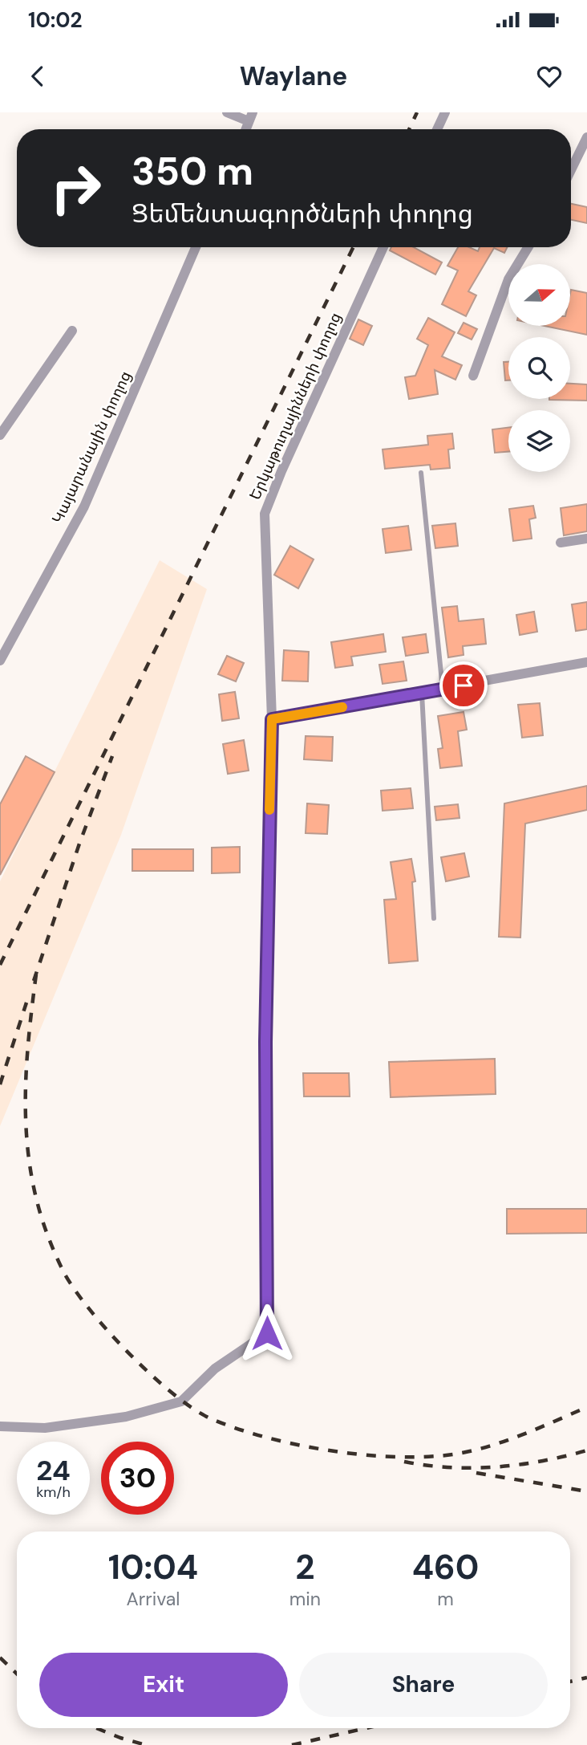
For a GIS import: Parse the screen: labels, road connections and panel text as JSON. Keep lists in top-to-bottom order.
{
  "streets": {
    "street": ["Երկաթուղայինների փողոց", "Կայարանային փողոց"]
  },
  "north": "right",
  "page": {
    "status": "10:02",
    "header": "Waylane",
    "turn": ["350 m", "Ցեմենտագործների փողոց"],
    "speed": "24 km/h",
    "limit": "30",
    "eta": [
      "10:04",
      "Arrival",
      "2",
      "min",
      "460",
      "m"
    ],
    "buttons": ["Exit", "Share"]
  }
}
